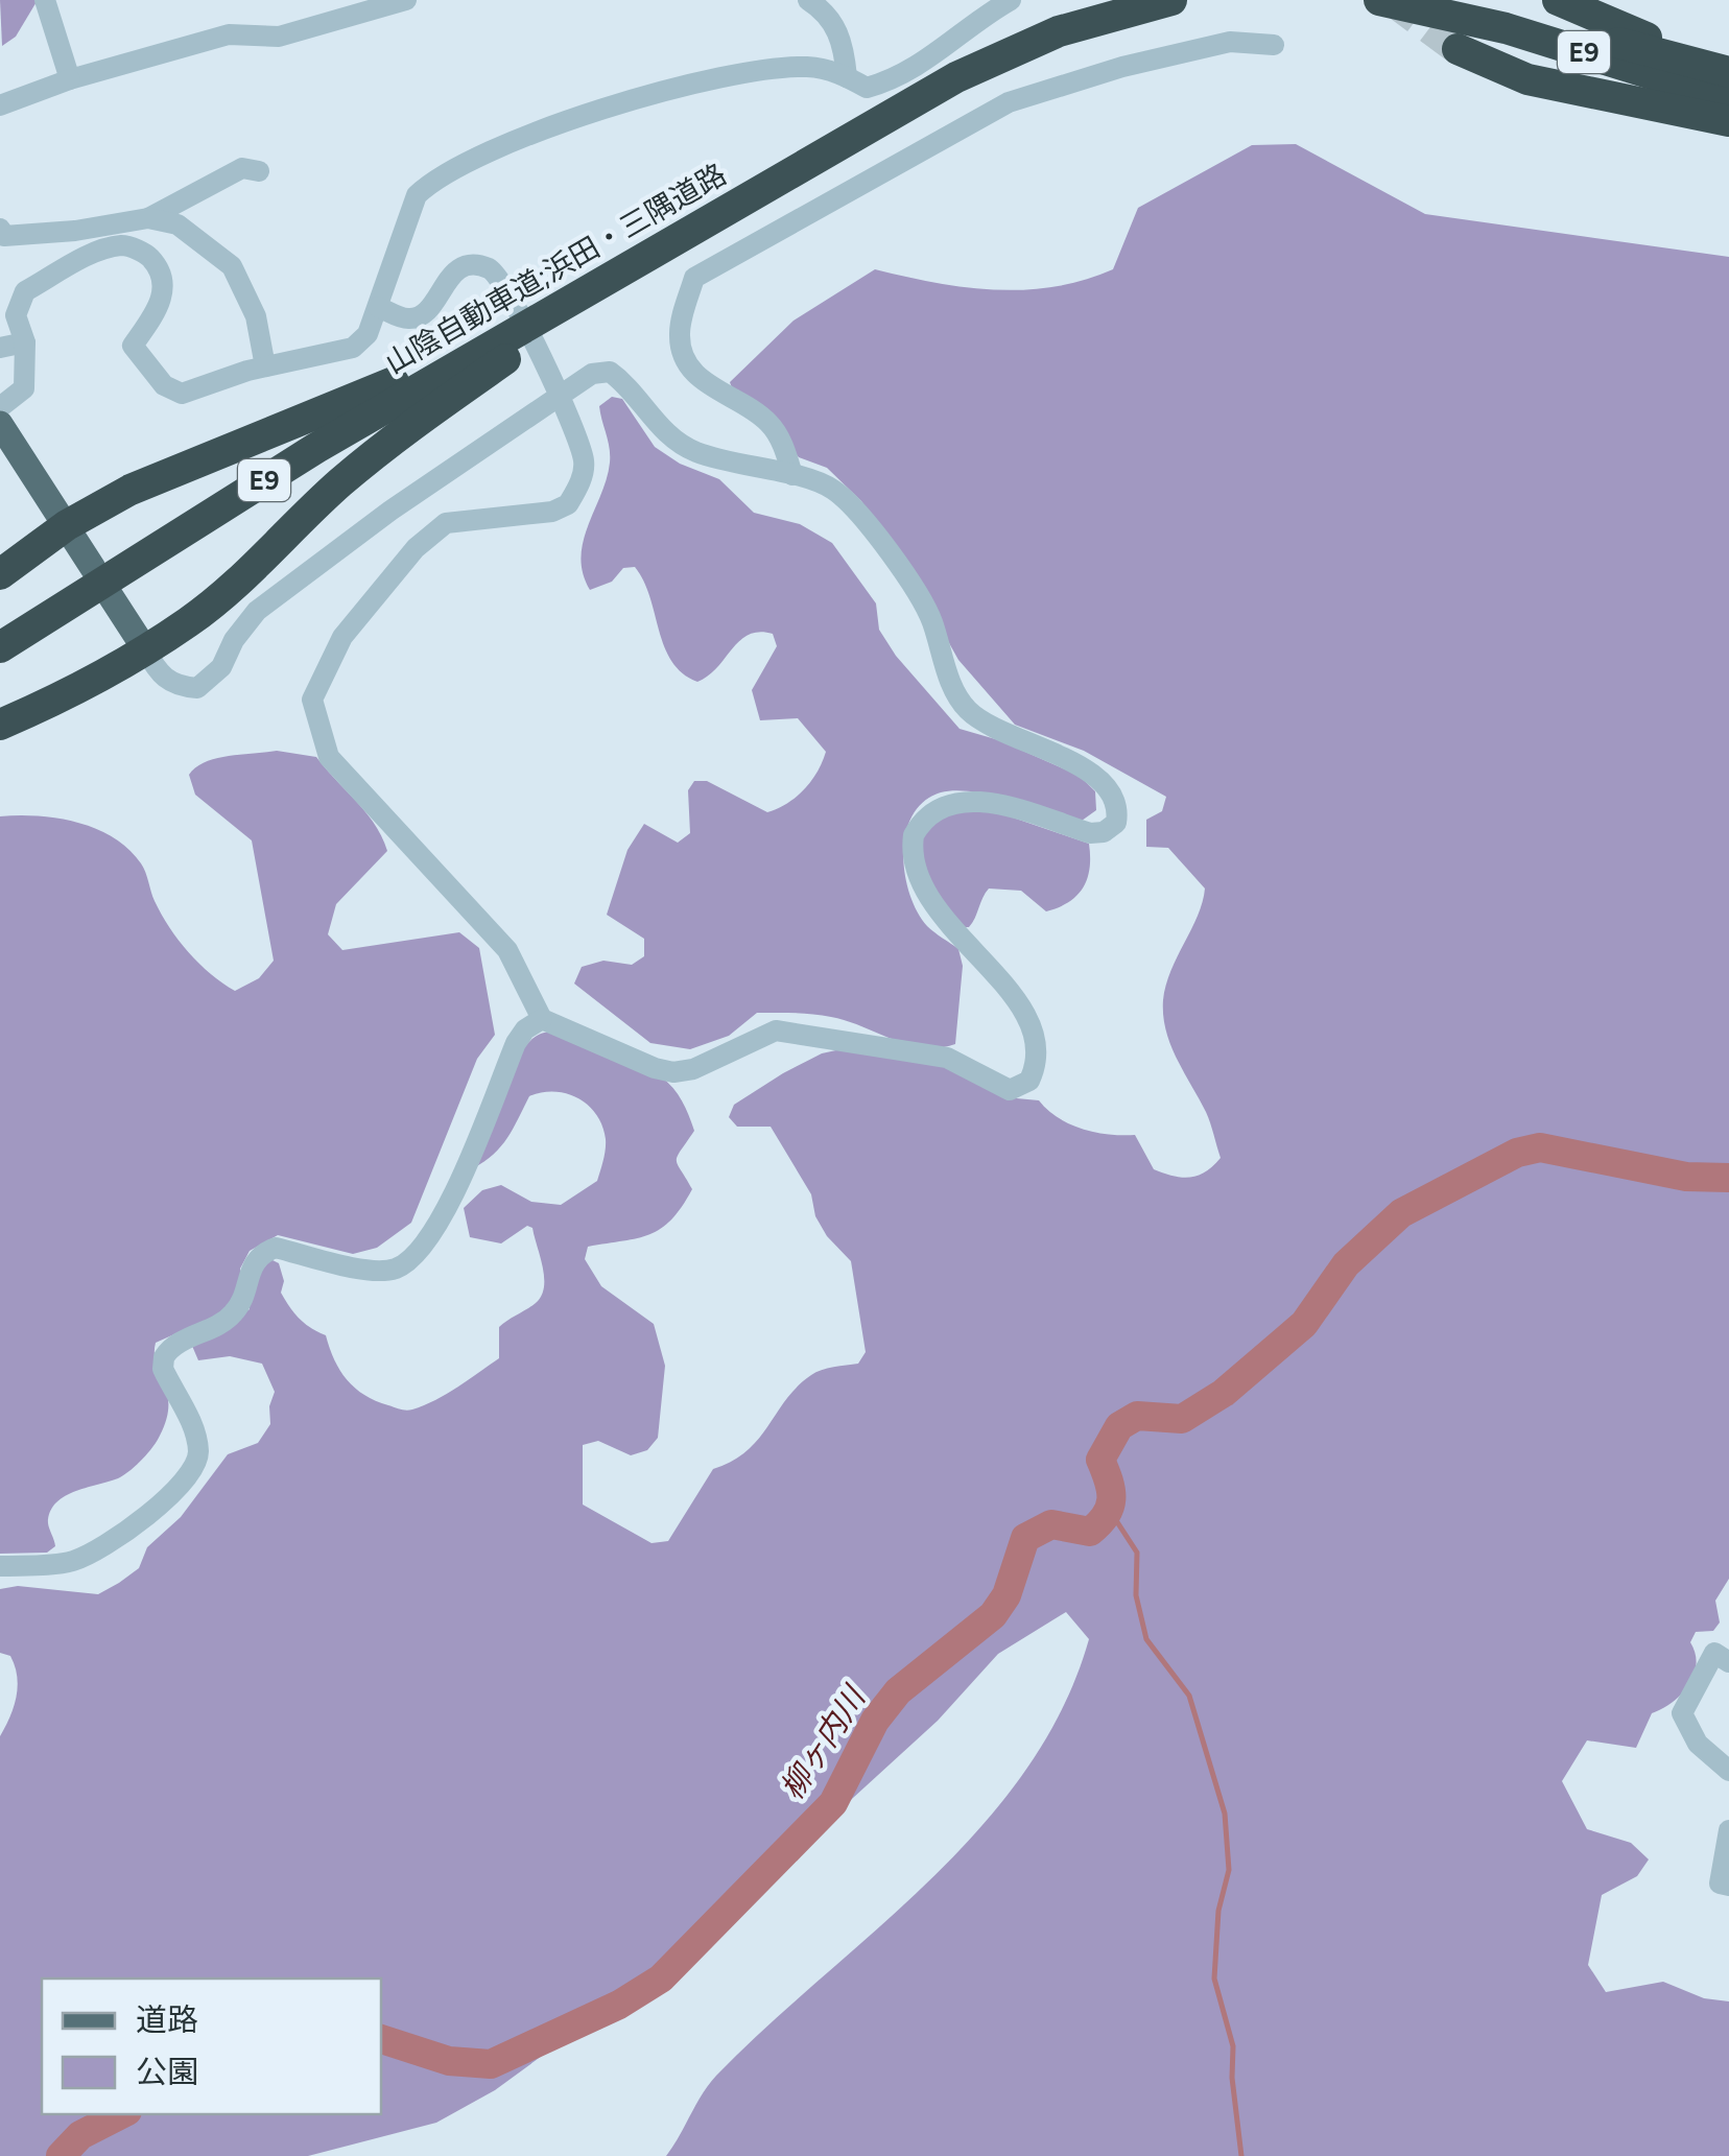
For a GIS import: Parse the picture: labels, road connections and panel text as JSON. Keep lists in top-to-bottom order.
{
  "streets": {
    "highway": ["E9", "山陰自動車道;浜田・三隅道路"]
  },
  "water": ["柳ヶ内川"],
  "legend": ["道路", "公園"]
}
